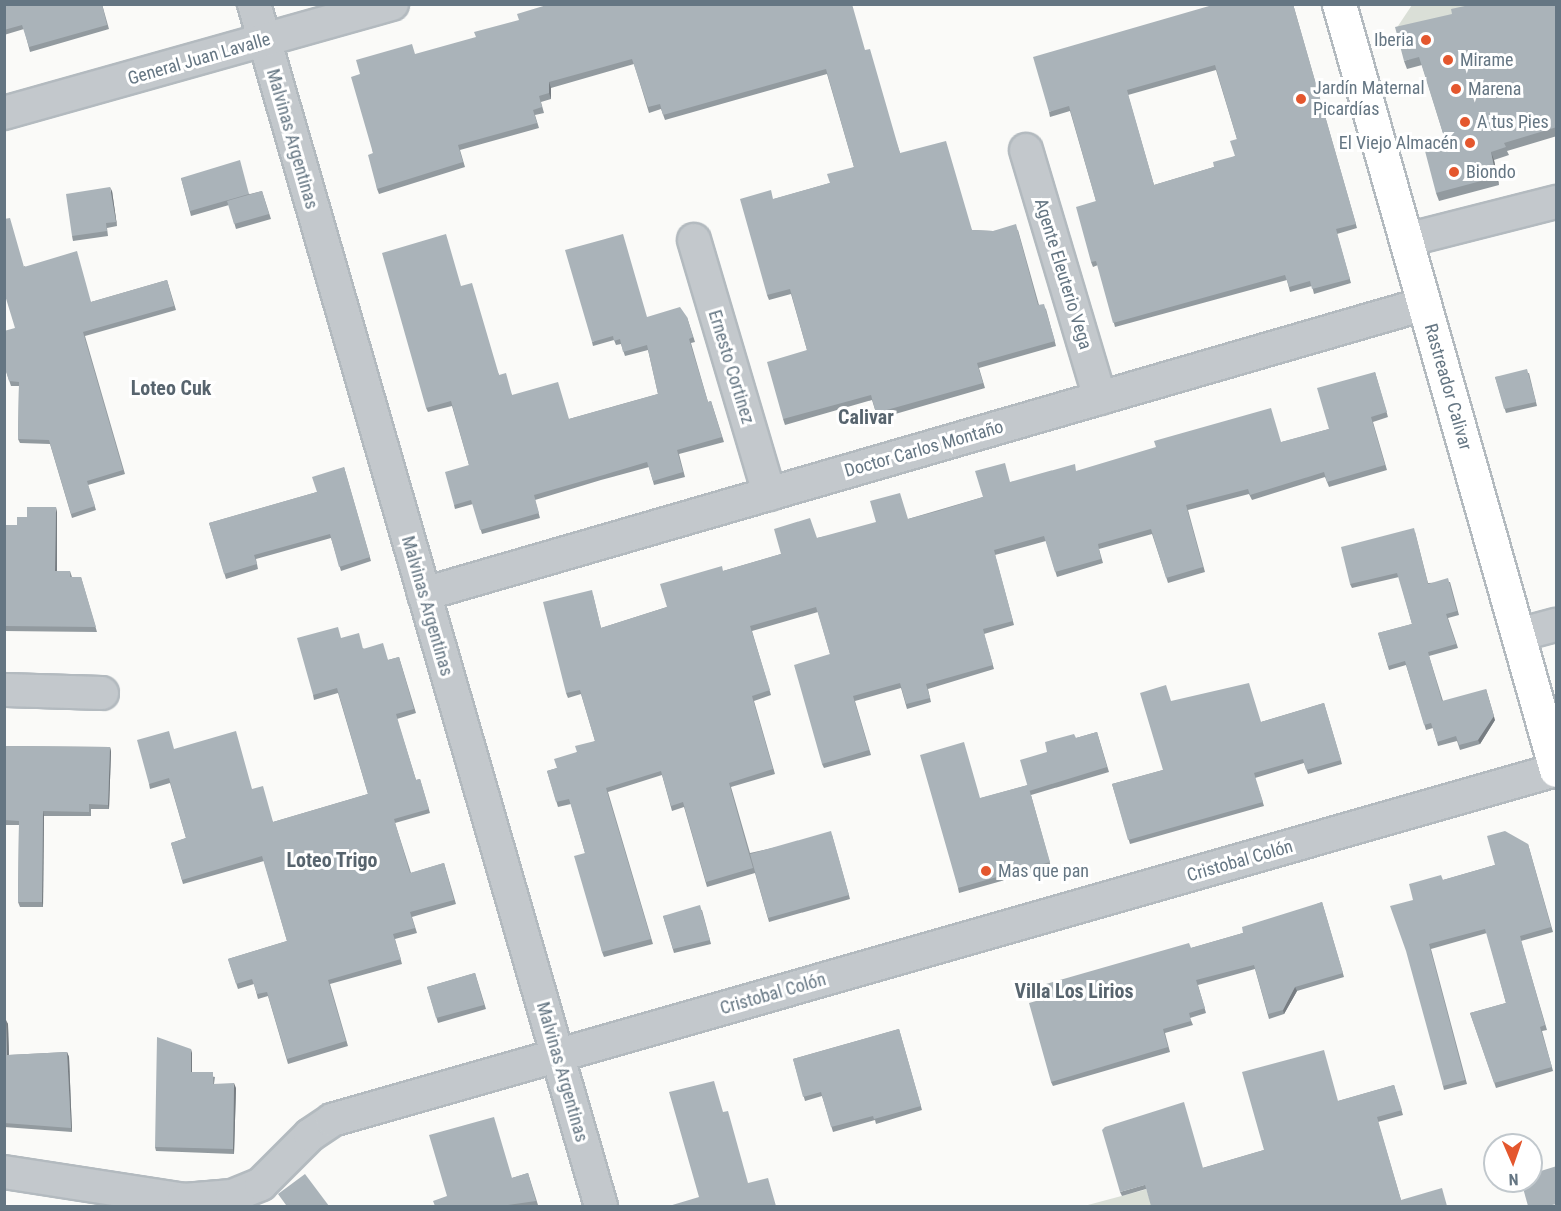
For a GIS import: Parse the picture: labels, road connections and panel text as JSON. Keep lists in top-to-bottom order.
{
  "streets": {
    "main road": ["Rastreador Calivar"],
    "street": [
      "General Juan Lavalle",
      "Malvinas Argentinas",
      "Agente Eleuterio Vega",
      "Ernesto Cortinez",
      "Doctor Carlos Montaño",
      "Cristobal Colón"
    ]
  },
  "crossings": [
    ["General Juan Lavalle", "Malvinas Argentinas"],
    ["Malvinas Argentinas", "Doctor Carlos Montaño"],
    ["Malvinas Argentinas", "Cristobal Colón"],
    ["Agente Eleuterio Vega", "Doctor Carlos Montaño"],
    ["Ernesto Cortinez", "Doctor Carlos Montaño"],
    ["Rastreador Calivar", "Doctor Carlos Montaño"],
    ["Rastreador Calivar", "Cristobal Colón"]
  ],
  "districts": [
    "Loteo Cuk",
    "Calivar",
    "Loteo Trigo",
    "Villa Los Lirios"
  ],
  "places": [
    "Iberia",
    "Mirame",
    "Marena",
    "Jardín Maternal Picardías",
    "A tus Pies",
    "El Viejo Almacén",
    "Biondo",
    "Mas que pan"
  ],
  "north": "bottom"
}
